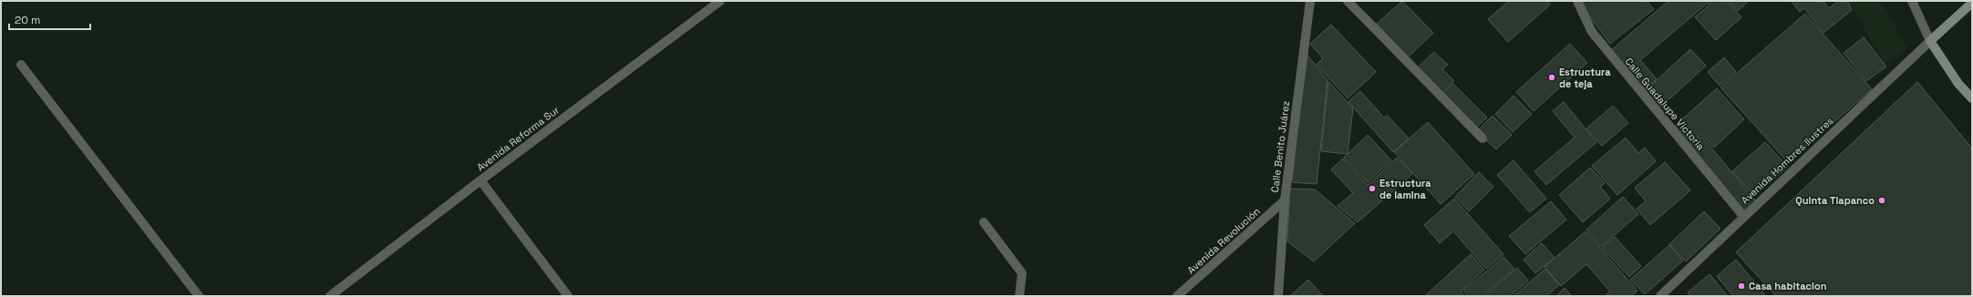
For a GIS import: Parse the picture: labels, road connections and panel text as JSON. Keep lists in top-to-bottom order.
{
  "streets": {
    "street": [
      "Calle Guadalupe Victoria",
      "Avenida Reforma Sur",
      "Calle Benito Juárez",
      "Avenida Hombres Ilustres",
      "Avenida Revolución"
    ]
  },
  "crossings": [
    ["Calle Guadalupe Victoria", "Avenida Hombres Ilustres"],
    ["Calle Benito Juárez", "Avenida Revolución"]
  ],
  "places": [
    "Estructura de teja",
    "Estructura de lamina",
    "Quinta Tlapanco",
    "Casa habitacion"
  ],
  "scale_bar": "20 m"
}
